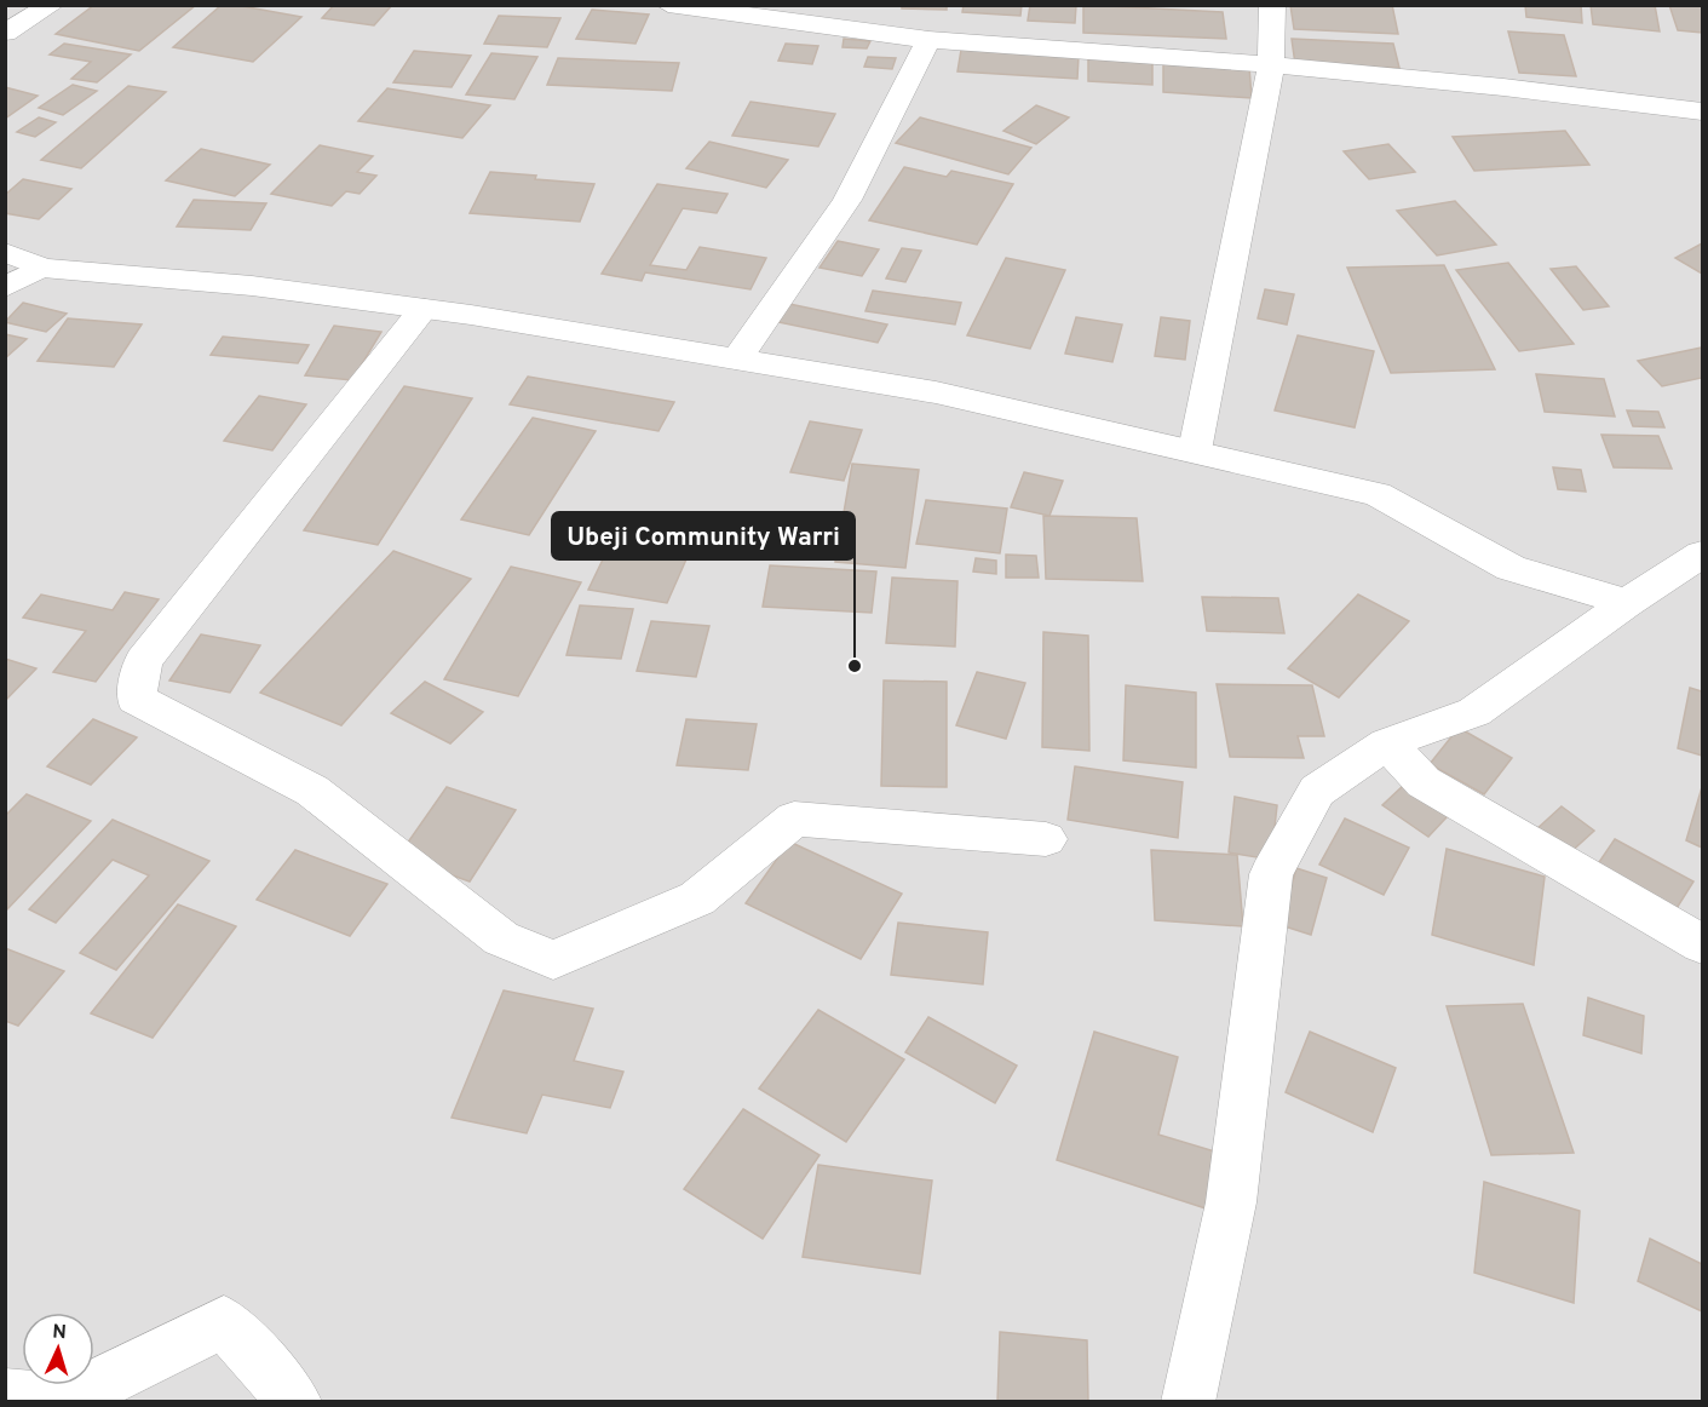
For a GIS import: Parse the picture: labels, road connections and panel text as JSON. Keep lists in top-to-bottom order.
{
  "places": ["Ubeji Community Warri"],
  "north": "top"
}
